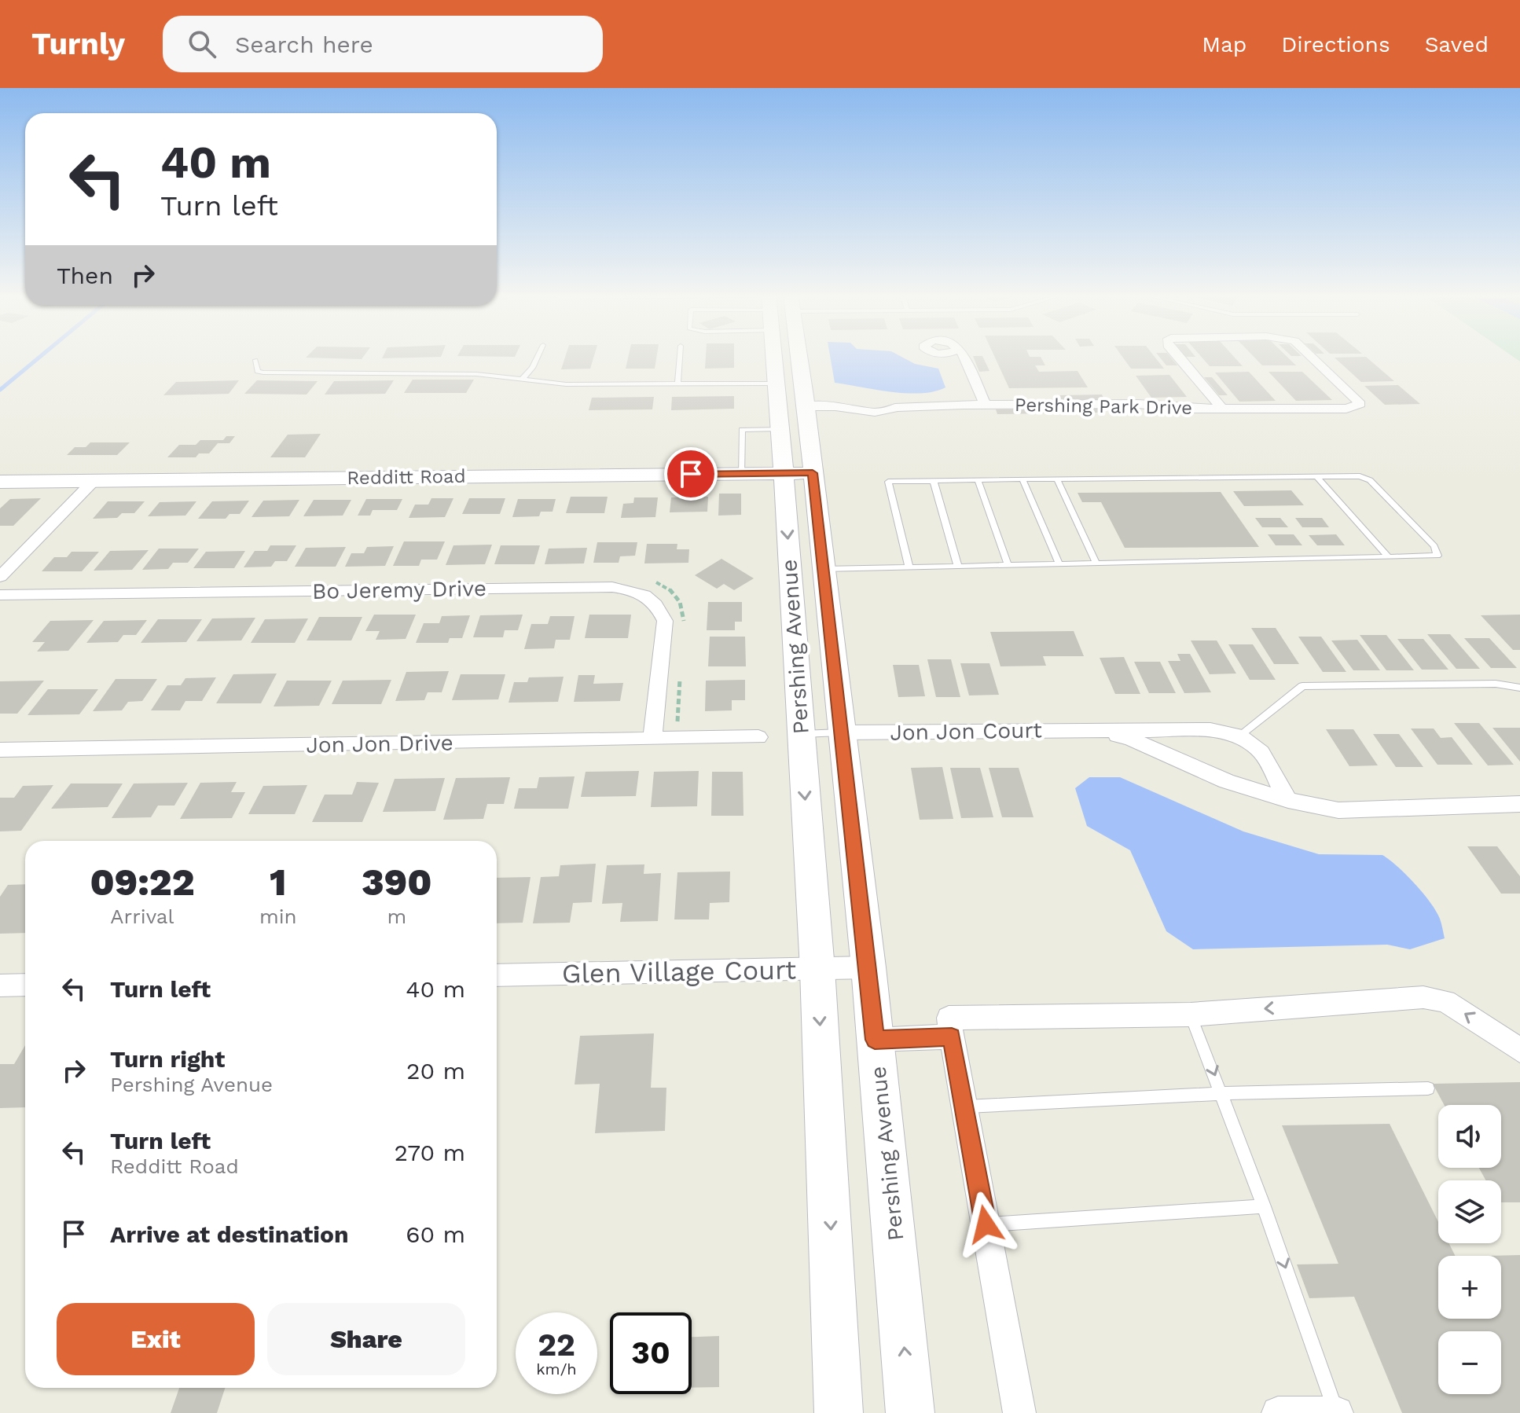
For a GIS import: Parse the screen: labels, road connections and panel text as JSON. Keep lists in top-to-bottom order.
{
  "streets": {
    "street": [
      "Pershing Park Drive",
      "Redditt Road",
      "Bo Jeremy Drive",
      "Pershing Avenue",
      "Jon Jon Court",
      "Jon Jon Drive",
      "Glen Village Court"
    ]
  },
  "crossings": [
    ["Pershing Park Drive", "Pershing Avenue"],
    ["Redditt Road", "Pershing Avenue"],
    ["Bo Jeremy Drive", "Jon Jon Drive"],
    ["Pershing Avenue", "Jon Jon Court"],
    ["Pershing Avenue", "Glen Village Court"]
  ],
  "page": {
    "header": "Turnly",
    "search": "Search here",
    "nav": ["Map", "Directions", "Saved"],
    "turn": ["40 m", "Turn left"],
    "then": "Then",
    "eta": [
      "09:22",
      "Arrival",
      "1",
      "min",
      "390",
      "m"
    ],
    "list": [
      {
        "name": "Turn left",
        "value": "40 m"
      },
      {
        "name": "Turn right",
        "note": "Pershing Avenue",
        "value": "20 m"
      },
      {
        "name": "Turn left",
        "note": "Redditt Road",
        "value": "270 m"
      },
      {
        "name": "Arrive at destination",
        "value": "60 m"
      }
    ],
    "map_buttons": ["+", "−"],
    "buttons": ["Exit", "Share"],
    "speed": "22 km/h",
    "limit": "30"
  }
}
